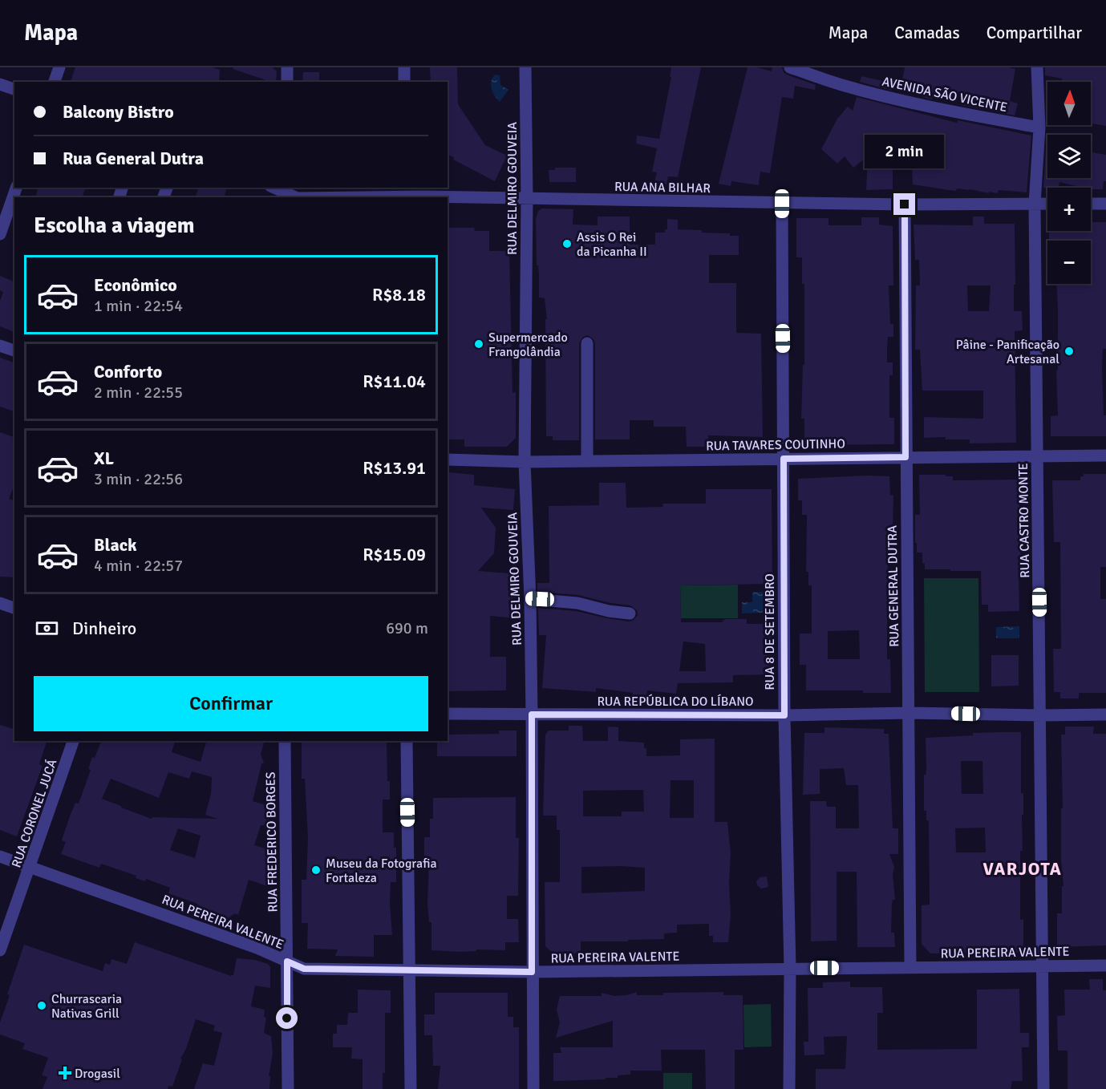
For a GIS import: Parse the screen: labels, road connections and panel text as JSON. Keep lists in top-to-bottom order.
{
  "streets": {
    "street": [
      "AVENIDA SÃO VICENTE",
      "RUA ANA BILHAR",
      "RUA DELMIRO GOUVEIA",
      "RUA TAVARES COUTINHO",
      "RUA CASTRO MONTE",
      "RUA GENERAL DUTRA",
      "RUA 8 DE SETEMBRO",
      "RUA REPÚBLICA DO LÍBANO",
      "RUA CORONEL JUCÁ",
      "RUA FREDERICO BORGES",
      "RUA PEREIRA VALENTE"
    ]
  },
  "crossings": [
    ["AVENIDA SÃO VICENTE", "RUA CASTRO MONTE"],
    ["RUA ANA BILHAR", "RUA DELMIRO GOUVEIA"],
    ["RUA ANA BILHAR", "RUA CASTRO MONTE"],
    ["RUA ANA BILHAR", "RUA GENERAL DUTRA"],
    ["RUA ANA BILHAR", "RUA 8 DE SETEMBRO"],
    ["RUA DELMIRO GOUVEIA", "RUA TAVARES COUTINHO"],
    ["RUA DELMIRO GOUVEIA", "RUA REPÚBLICA DO LÍBANO"],
    ["RUA DELMIRO GOUVEIA", "RUA PEREIRA VALENTE"],
    ["RUA TAVARES COUTINHO", "RUA CASTRO MONTE"],
    ["RUA TAVARES COUTINHO", "RUA GENERAL DUTRA"],
    ["RUA TAVARES COUTINHO", "RUA 8 DE SETEMBRO"],
    ["RUA CASTRO MONTE", "RUA REPÚBLICA DO LÍBANO"],
    ["RUA CASTRO MONTE", "RUA PEREIRA VALENTE"],
    ["RUA GENERAL DUTRA", "RUA REPÚBLICA DO LÍBANO"],
    ["RUA GENERAL DUTRA", "RUA PEREIRA VALENTE"],
    ["RUA 8 DE SETEMBRO", "RUA REPÚBLICA DO LÍBANO"],
    ["RUA 8 DE SETEMBRO", "RUA PEREIRA VALENTE"],
    ["RUA CORONEL JUCÁ", "RUA PEREIRA VALENTE"],
    ["RUA FREDERICO BORGES", "RUA PEREIRA VALENTE"]
  ],
  "districts": ["VARJOTA"],
  "places": {
    "other": [
      "Assis O Rei da Picanha II",
      "Supermercado Frangolândia",
      "Pâine - Panificação Artesanal",
      "Museu da Fotografia Fortaleza",
      "Churrascaria Nativas Grill"
    ],
    "health": ["Drogasil"]
  },
  "north": "top",
  "page": {
    "header": "Mapa",
    "nav": ["Mapa", "Camadas", "Compartilhar"],
    "map_buttons": ["+", "−"],
    "banner": ["Balcony Bistro", "Rua General Dutra"],
    "bubble": "2 min",
    "heading": "Escolha a viagem",
    "list": [
      {
        "name": "Econômico",
        "note": "1 min · 22:54",
        "value": "R$8.18"
      },
      {
        "name": "Conforto",
        "note": "2 min · 22:55",
        "value": "R$11.04"
      },
      {
        "name": "XL",
        "note": "3 min · 22:56",
        "value": "R$13.91"
      },
      {
        "name": "Black",
        "note": "4 min · 22:57",
        "value": "R$15.09"
      }
    ],
    "pay": ["Dinheiro", "690 m"],
    "buttons": "Confirmar"
  }
}
